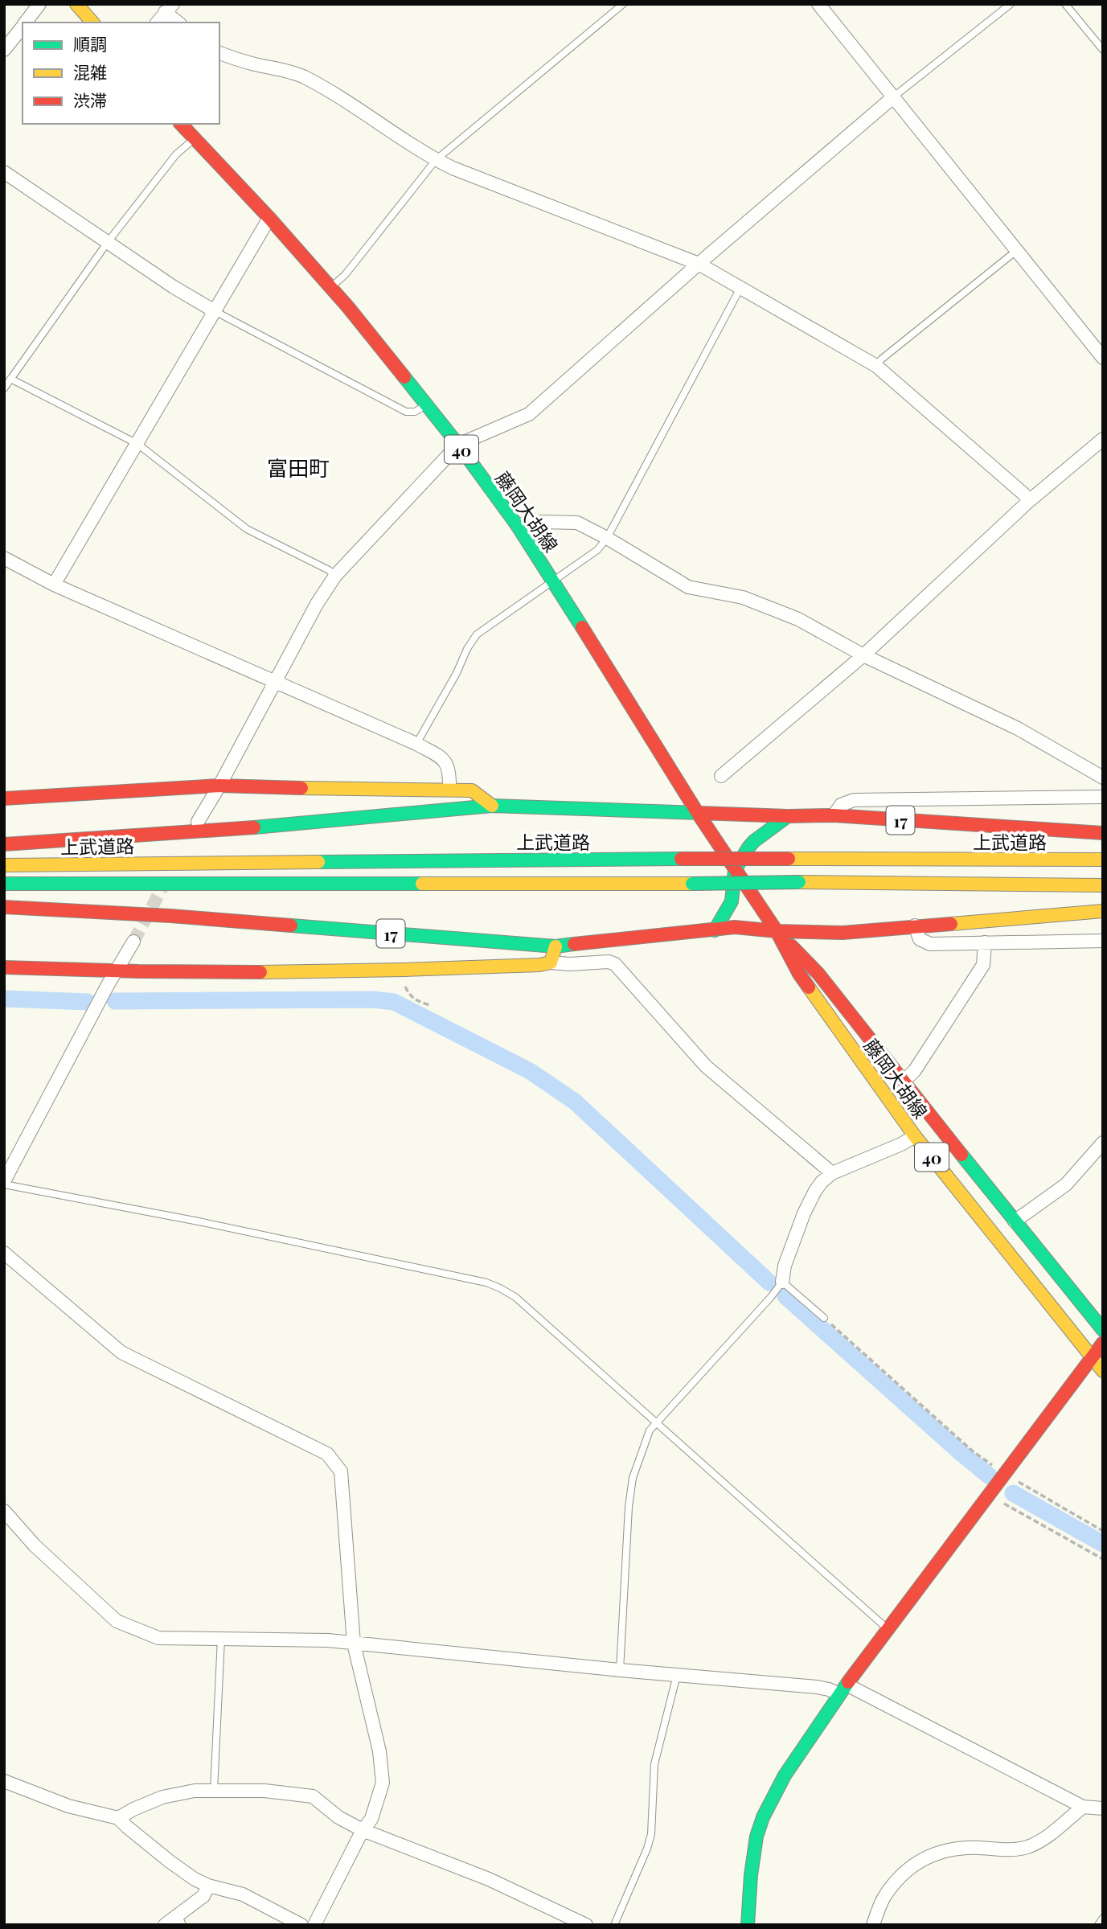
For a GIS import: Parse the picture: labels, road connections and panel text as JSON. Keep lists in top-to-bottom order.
{
  "streets": {
    "main road": [
      "40",
      "藤岡大胡線",
      "17",
      "上武道路"
    ]
  },
  "crossings": [
    ["藤岡大胡線", "17"]
  ],
  "districts": ["富田町"],
  "legend": ["順調", "混雑", "渋滞"]
}
